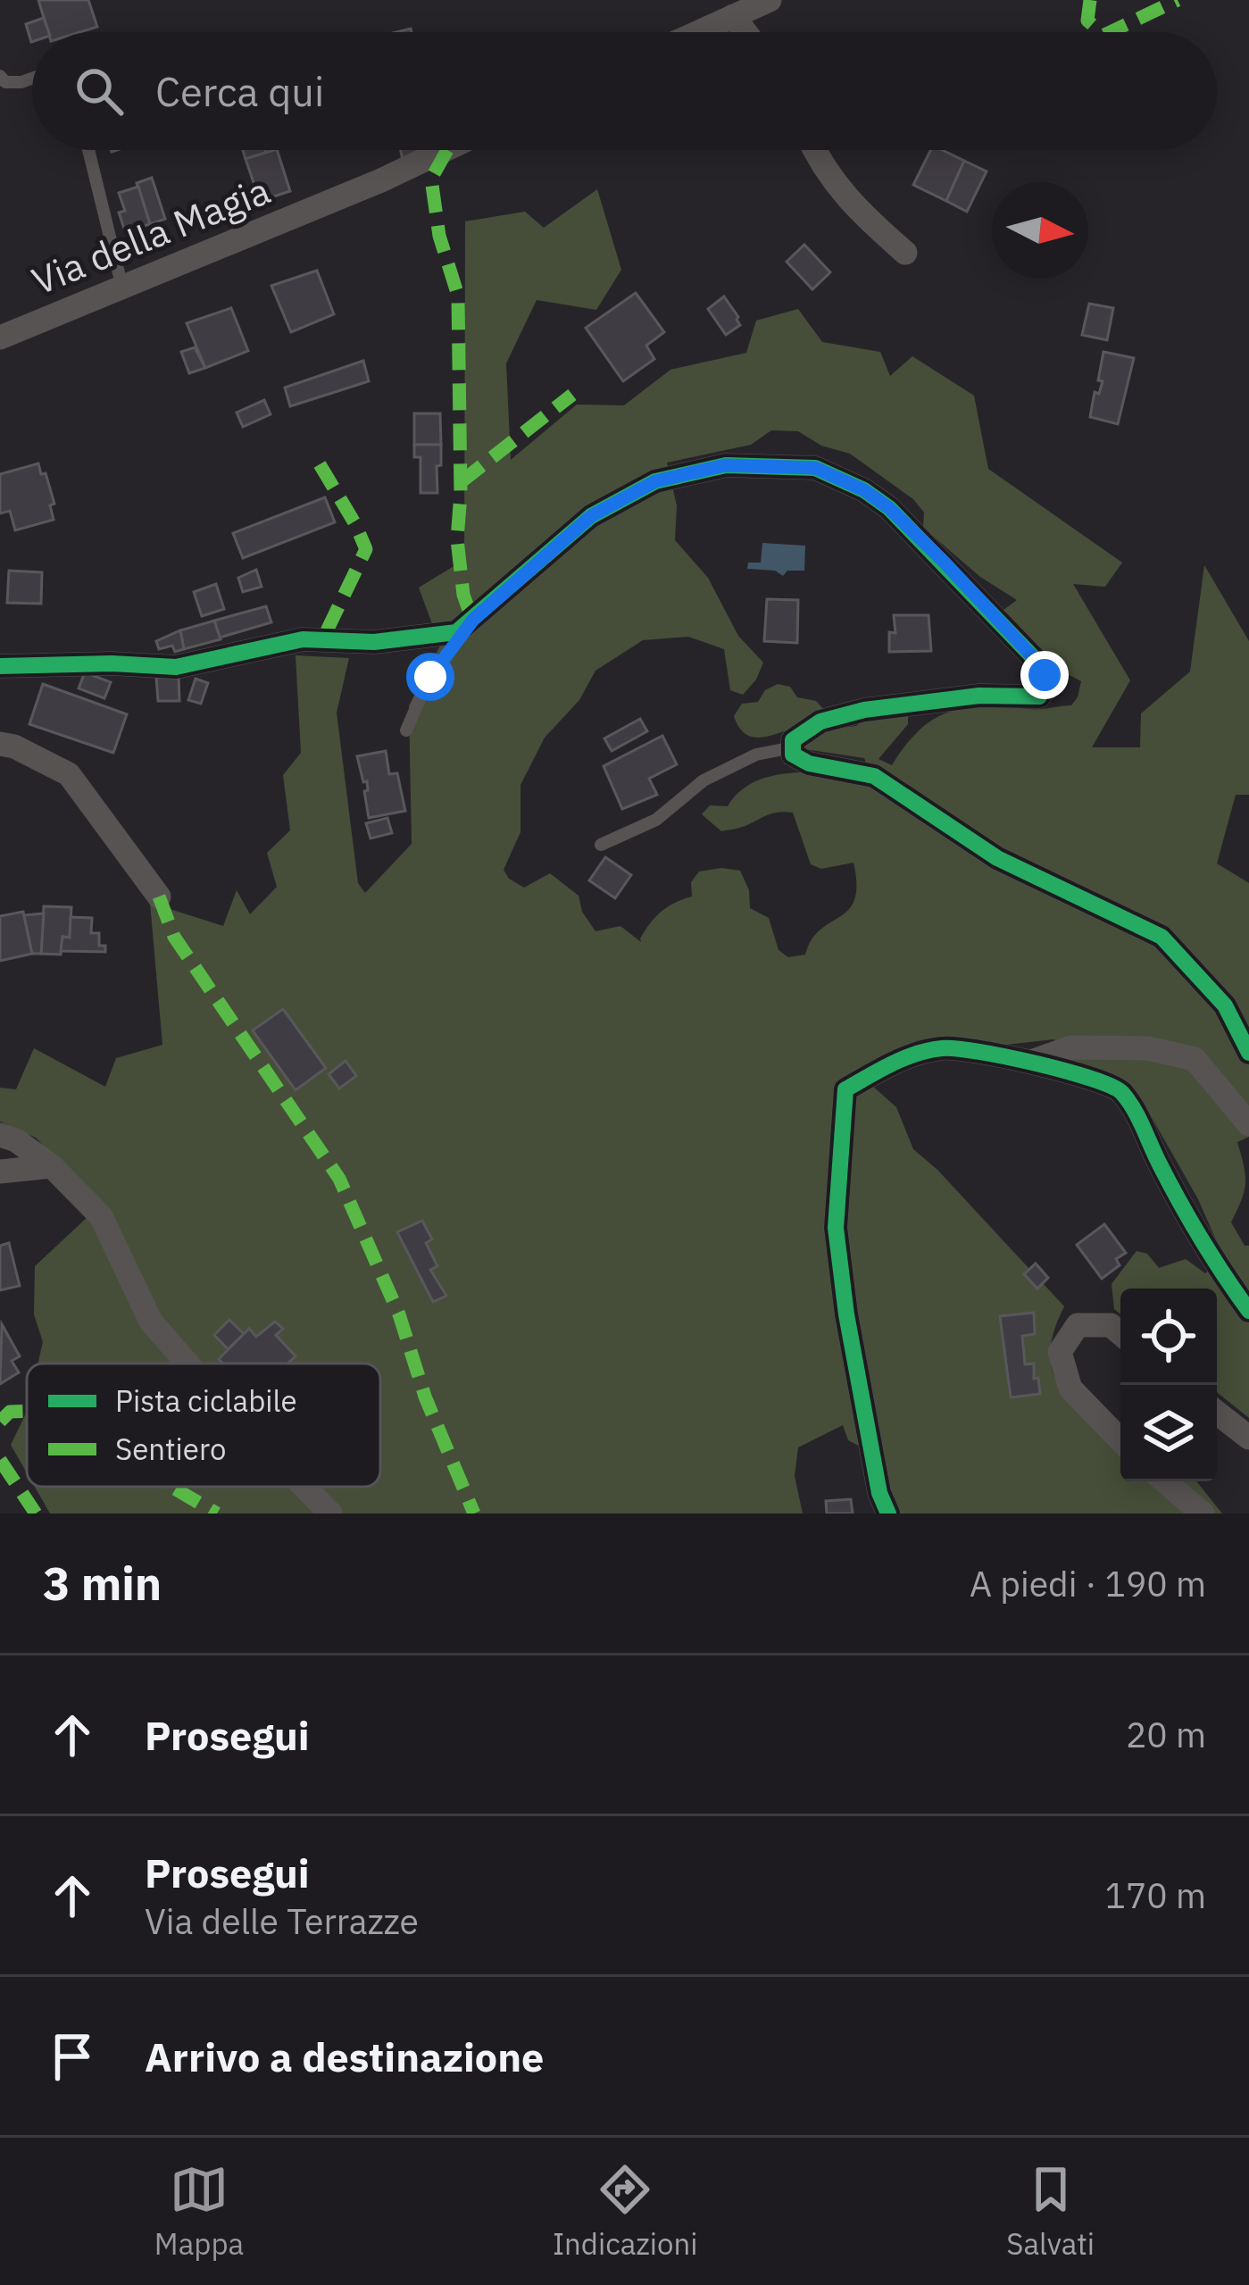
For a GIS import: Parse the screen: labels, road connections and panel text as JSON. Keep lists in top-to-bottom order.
{
  "streets": {
    "street": ["Via della Magia"]
  },
  "legend": ["Pista ciclabile", "Sentiero"],
  "north": "right",
  "page": {
    "search": "Cerca qui",
    "heading": ["3 min", "A piedi · 190 m"],
    "list": [
      ["Prosegui", "20 m"],
      ["Prosegui", "Via delle Terrazze", "170 m"],
      "Arrivo a destinazione"
    ],
    "nav": ["Mappa", "Indicazioni", "Salvati"]
  }
}
